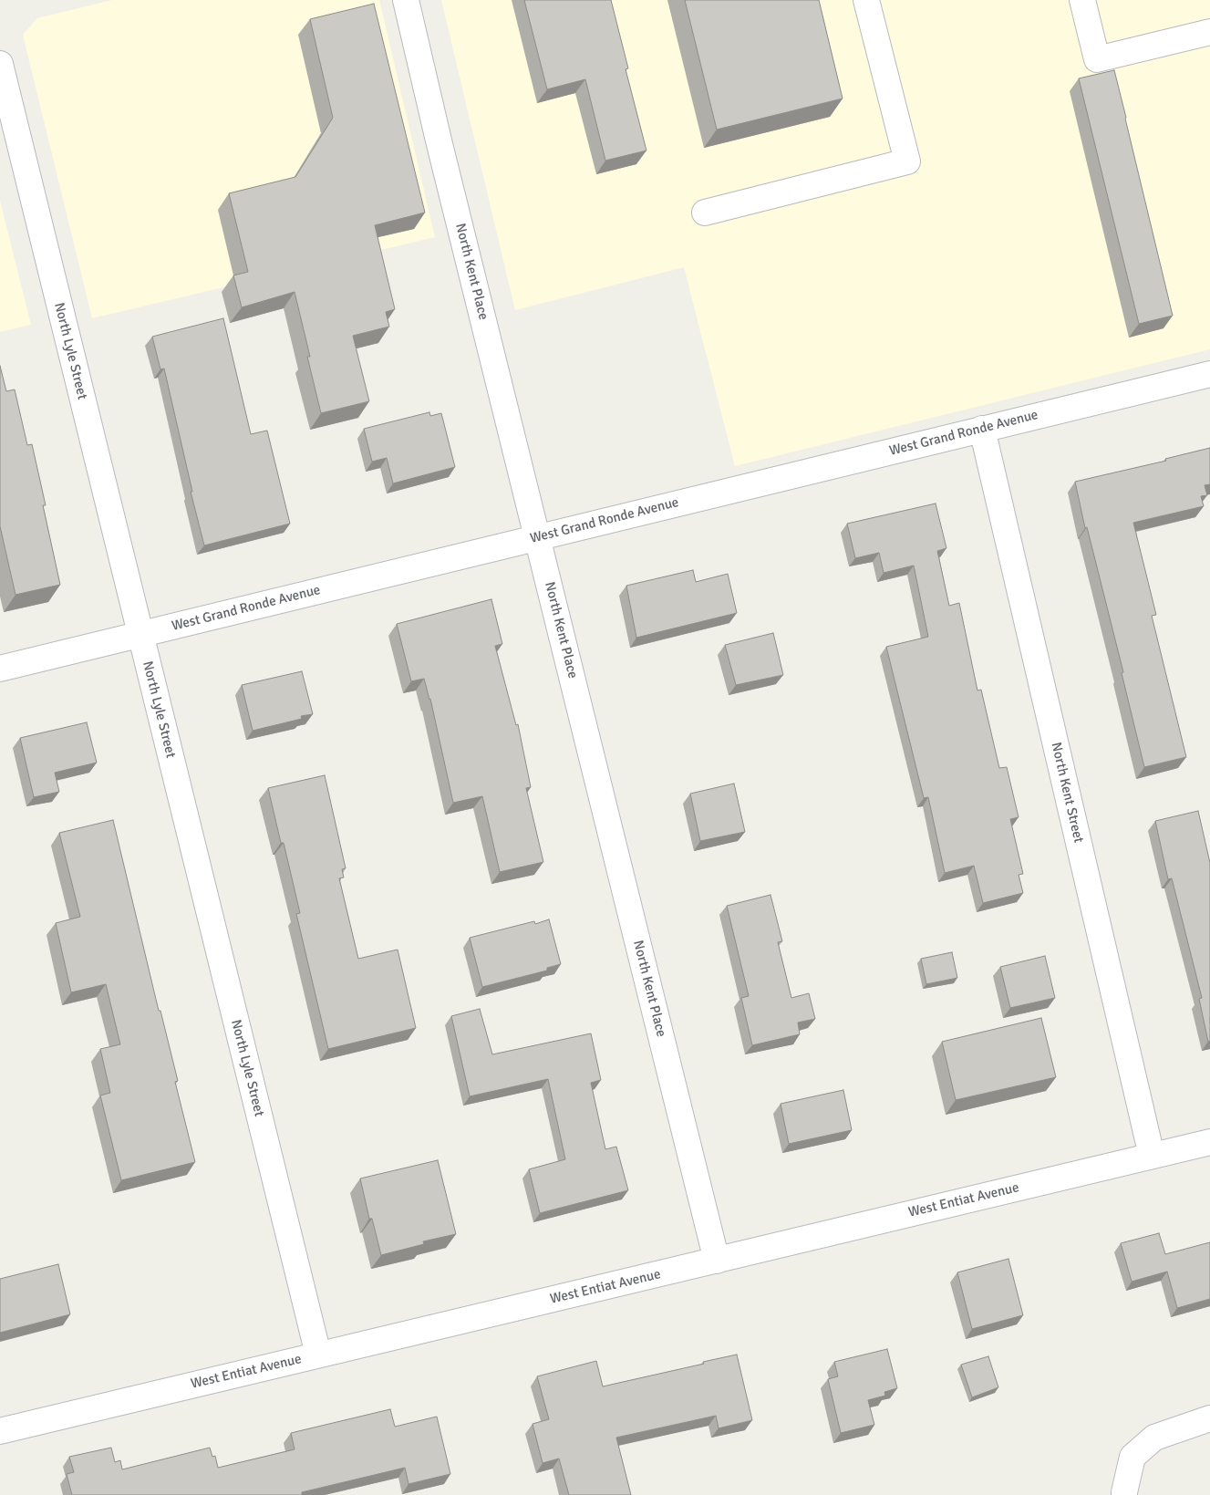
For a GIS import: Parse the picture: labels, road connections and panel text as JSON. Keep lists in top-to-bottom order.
{
  "streets": {
    "street": [
      "North Kent Place",
      "North Lyle Street",
      "West Grand Ronde Avenue",
      "North Kent Street",
      "West Entiat Avenue"
    ]
  },
  "crossings": [
    ["North Kent Place", "West Grand Ronde Avenue"],
    ["North Kent Place", "West Entiat Avenue"],
    ["North Lyle Street", "West Grand Ronde Avenue"],
    ["North Lyle Street", "West Entiat Avenue"],
    ["West Grand Ronde Avenue", "North Kent Street"],
    ["North Kent Street", "West Entiat Avenue"]
  ]
}
